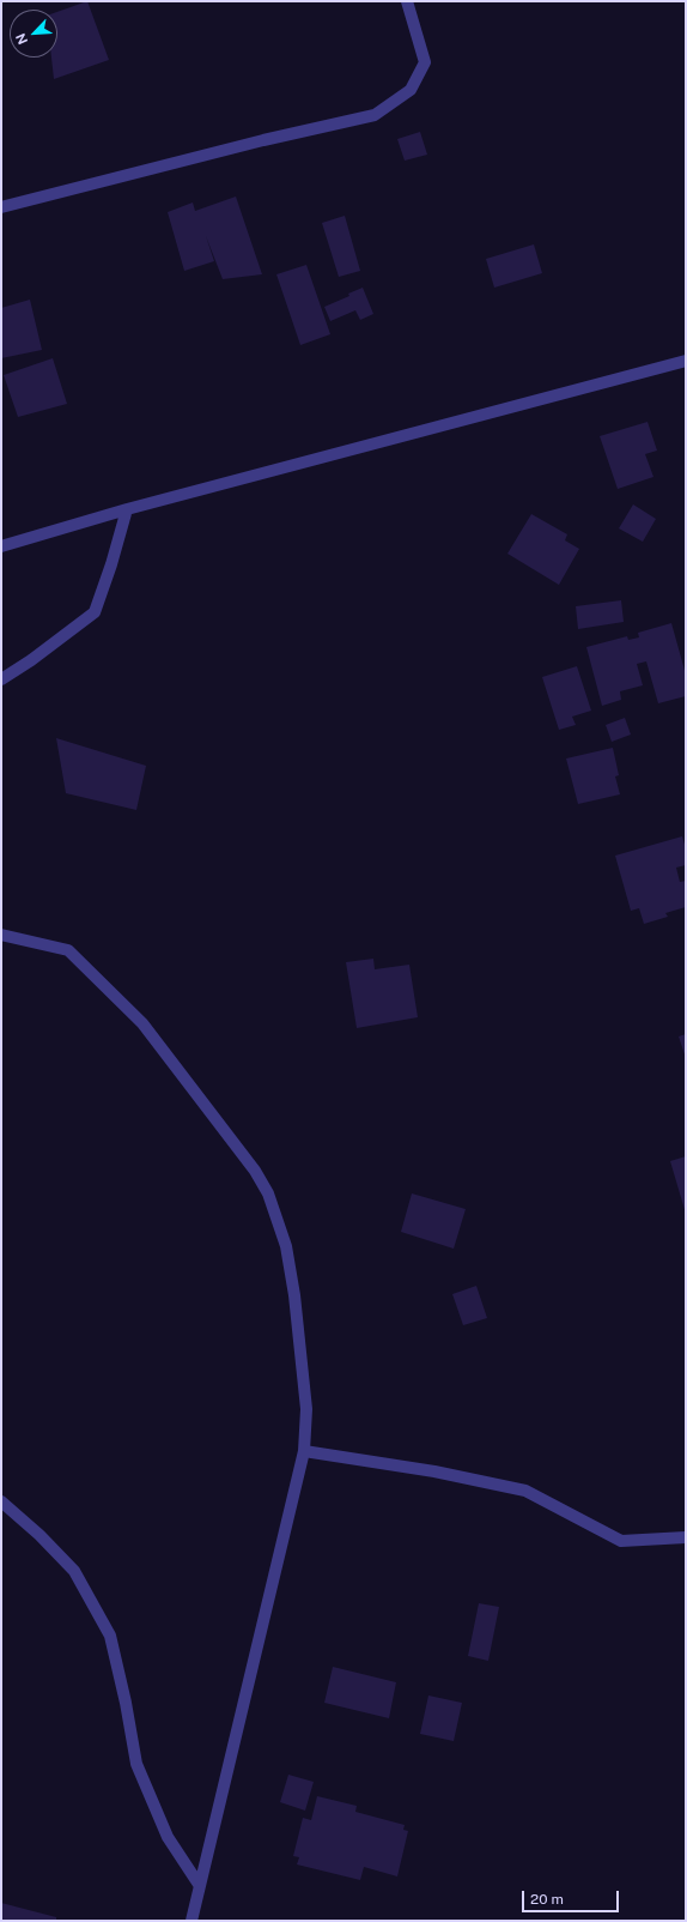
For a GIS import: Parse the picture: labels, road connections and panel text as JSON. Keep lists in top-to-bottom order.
{
  "scale_bar": "20 m",
  "north": "bottom left"
}
